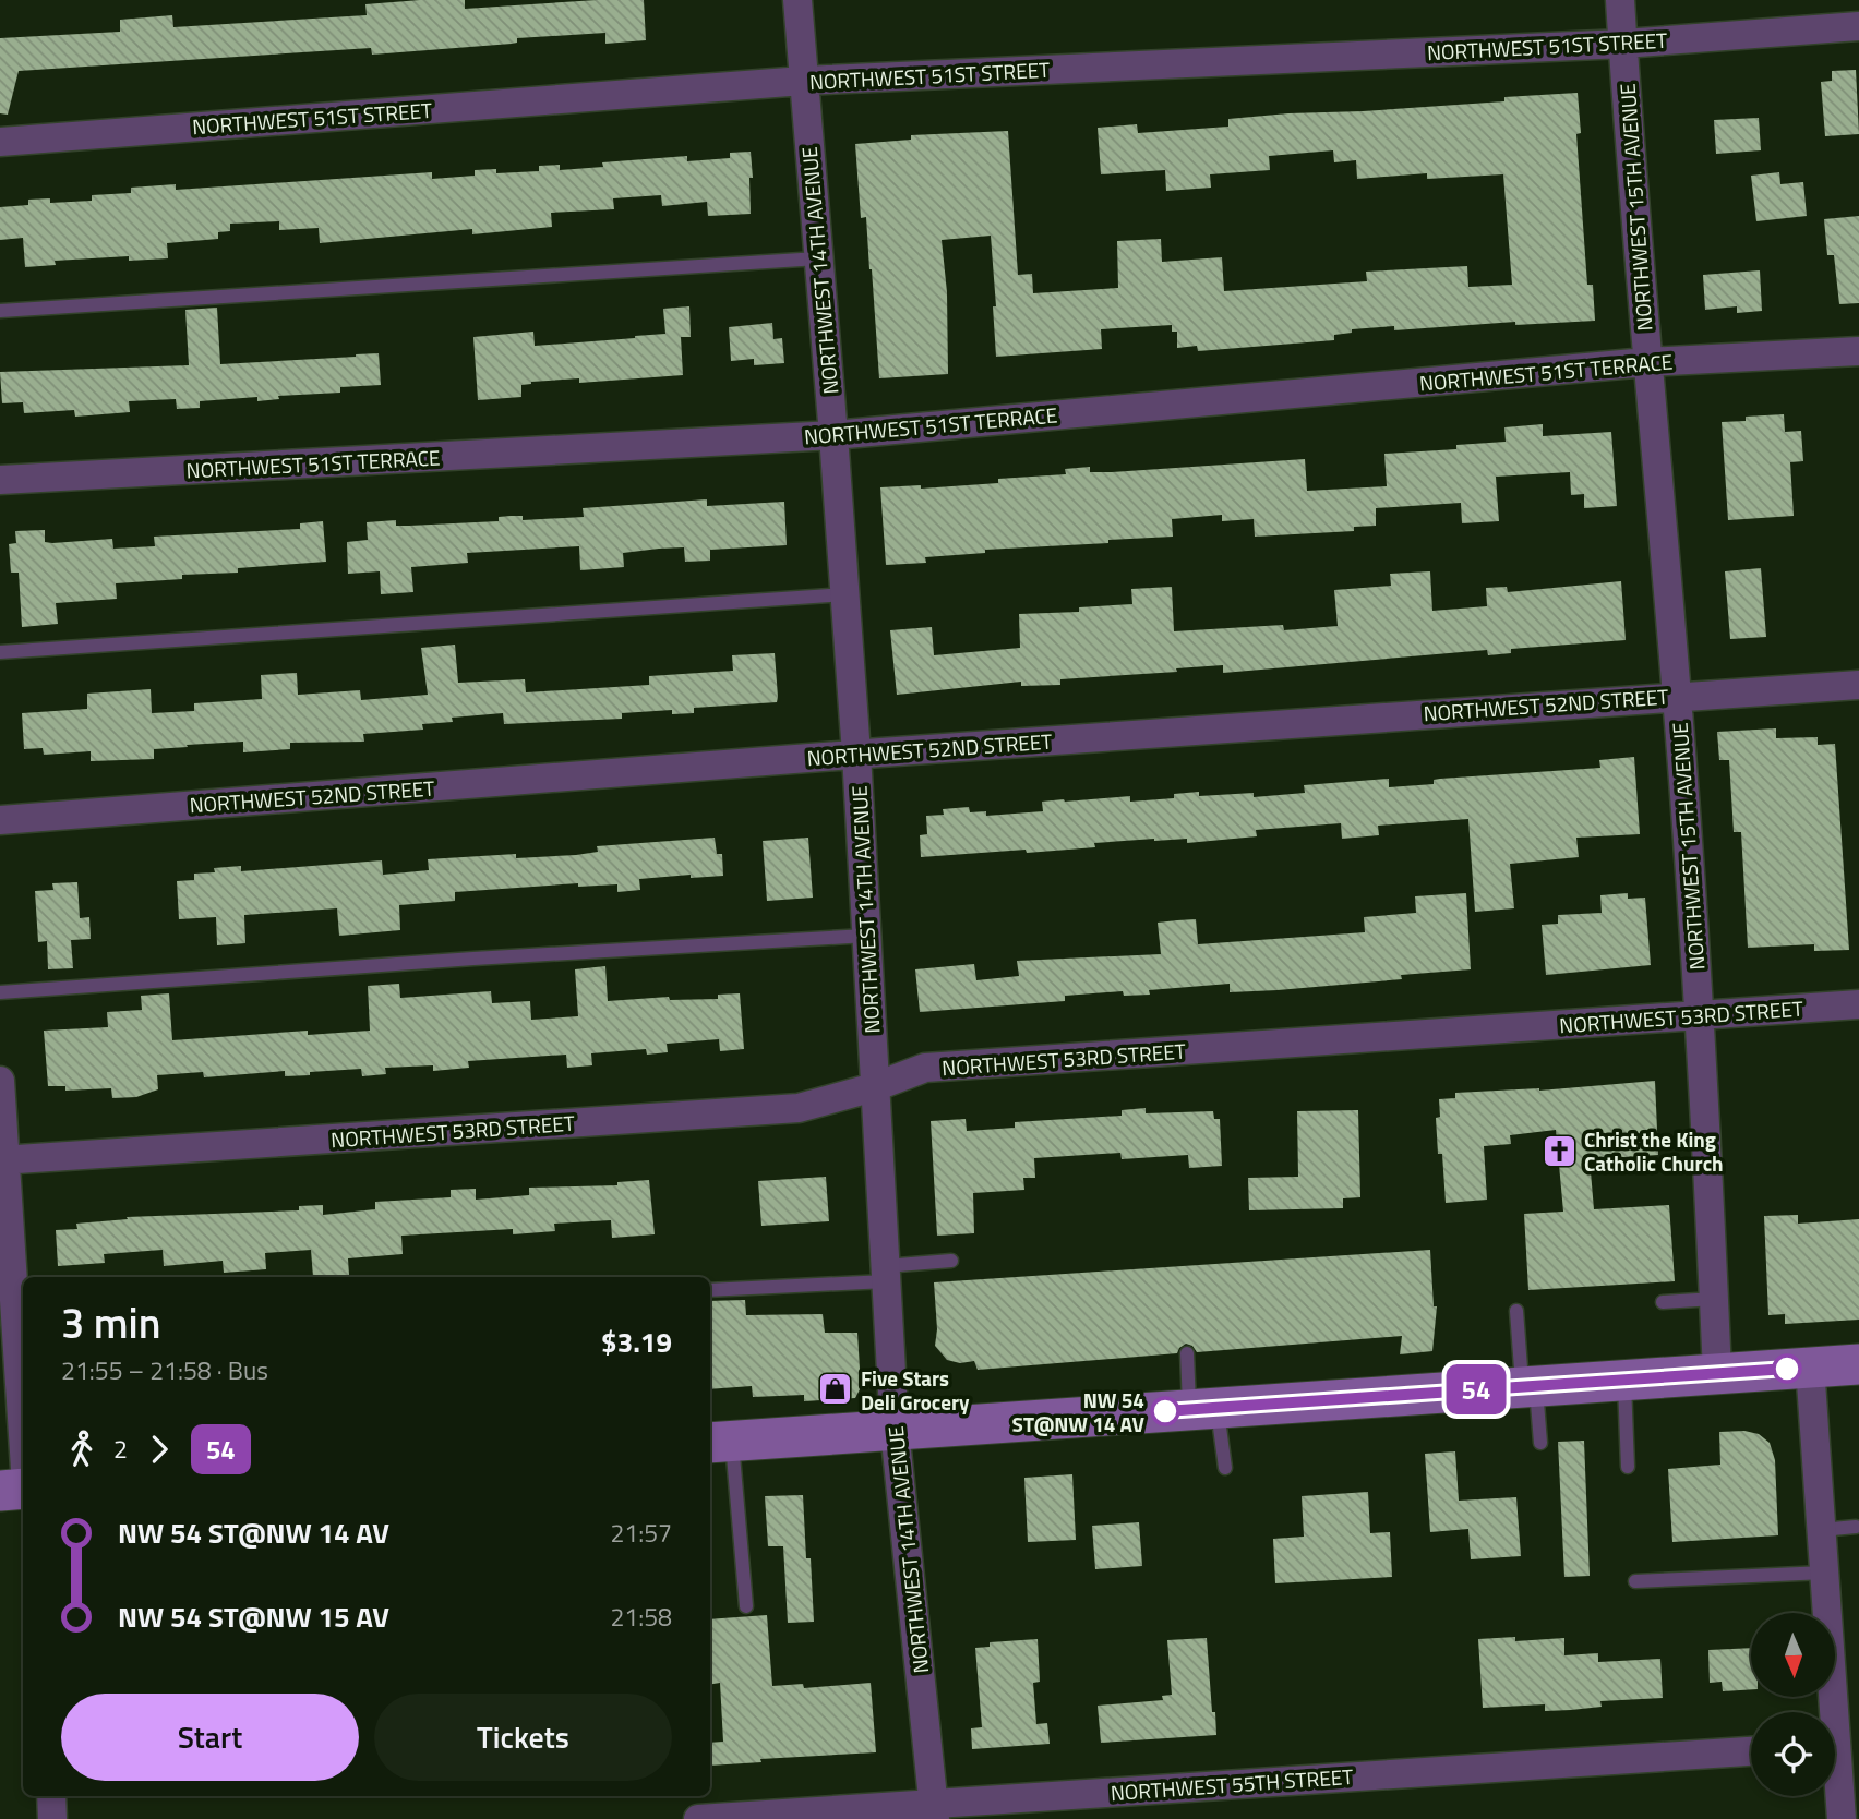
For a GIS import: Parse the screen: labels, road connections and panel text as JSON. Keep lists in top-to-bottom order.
{
  "streets": {
    "street": [
      "NORTHWEST 51ST STREET",
      "NORTHWEST 15TH AVENUE",
      "NORTHWEST 14TH AVENUE",
      "NORTHWEST 51ST TERRACE",
      "NORTHWEST 52ND STREET",
      "NORTHWEST 53RD STREET",
      "NORTHWEST 55TH STREET"
    ]
  },
  "crossings": [
    ["NORTHWEST 51ST STREET", "NORTHWEST 15TH AVENUE"],
    ["NORTHWEST 51ST STREET", "NORTHWEST 14TH AVENUE"],
    ["NORTHWEST 15TH AVENUE", "NORTHWEST 51ST TERRACE"],
    ["NORTHWEST 15TH AVENUE", "NORTHWEST 52ND STREET"],
    ["NORTHWEST 15TH AVENUE", "NORTHWEST 53RD STREET"],
    ["NORTHWEST 14TH AVENUE", "NORTHWEST 51ST TERRACE"],
    ["NORTHWEST 14TH AVENUE", "NORTHWEST 52ND STREET"],
    ["NORTHWEST 14TH AVENUE", "NORTHWEST 53RD STREET"],
    ["NORTHWEST 14TH AVENUE", "NORTHWEST 55TH STREET"]
  ],
  "places": {
    "church": ["Christ the King Catholic Church"],
    "shop": ["Five Stars Deli Grocery"],
    "other": ["NW 54 ST@NW 14 AV"]
  },
  "lines": ["bus line 54"],
  "north": "bottom",
  "page": {
    "on_map": "54",
    "heading": ["3 min", "21:55 – 21:58 · Bus", "$3.19"],
    "legs": ["2", "54"],
    "list": [
      {
        "name": "NW 54 ST@NW 14 AV",
        "value": "21:57"
      },
      {
        "name": "NW 54 ST@NW 15 AV",
        "value": "21:58"
      }
    ],
    "buttons": ["Start", "Tickets"]
  }
}
